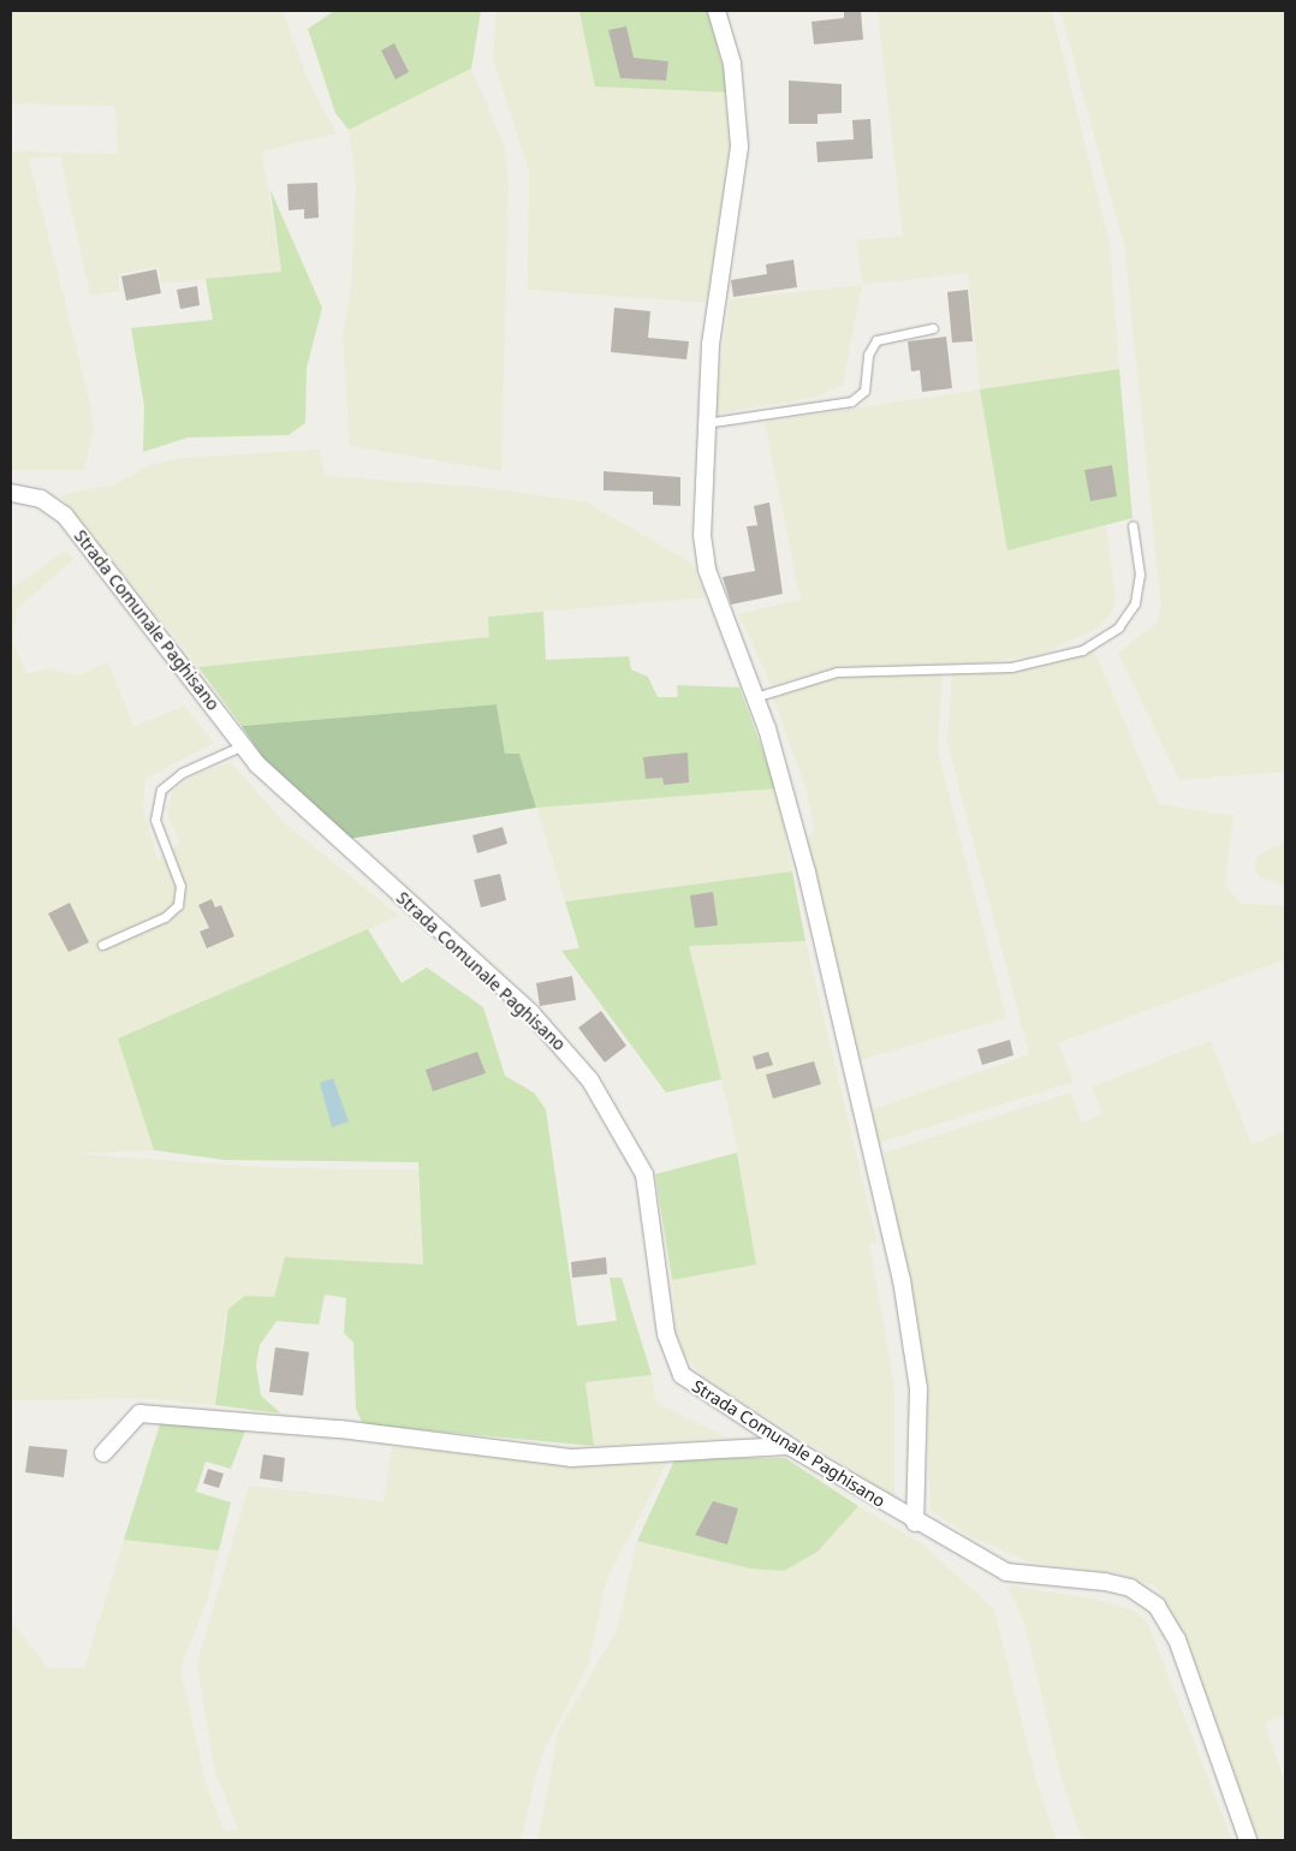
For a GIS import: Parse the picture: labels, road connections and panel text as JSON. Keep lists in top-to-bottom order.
{
  "streets": {
    "street": ["Strada Comunale Paghisano"]
  }
}
